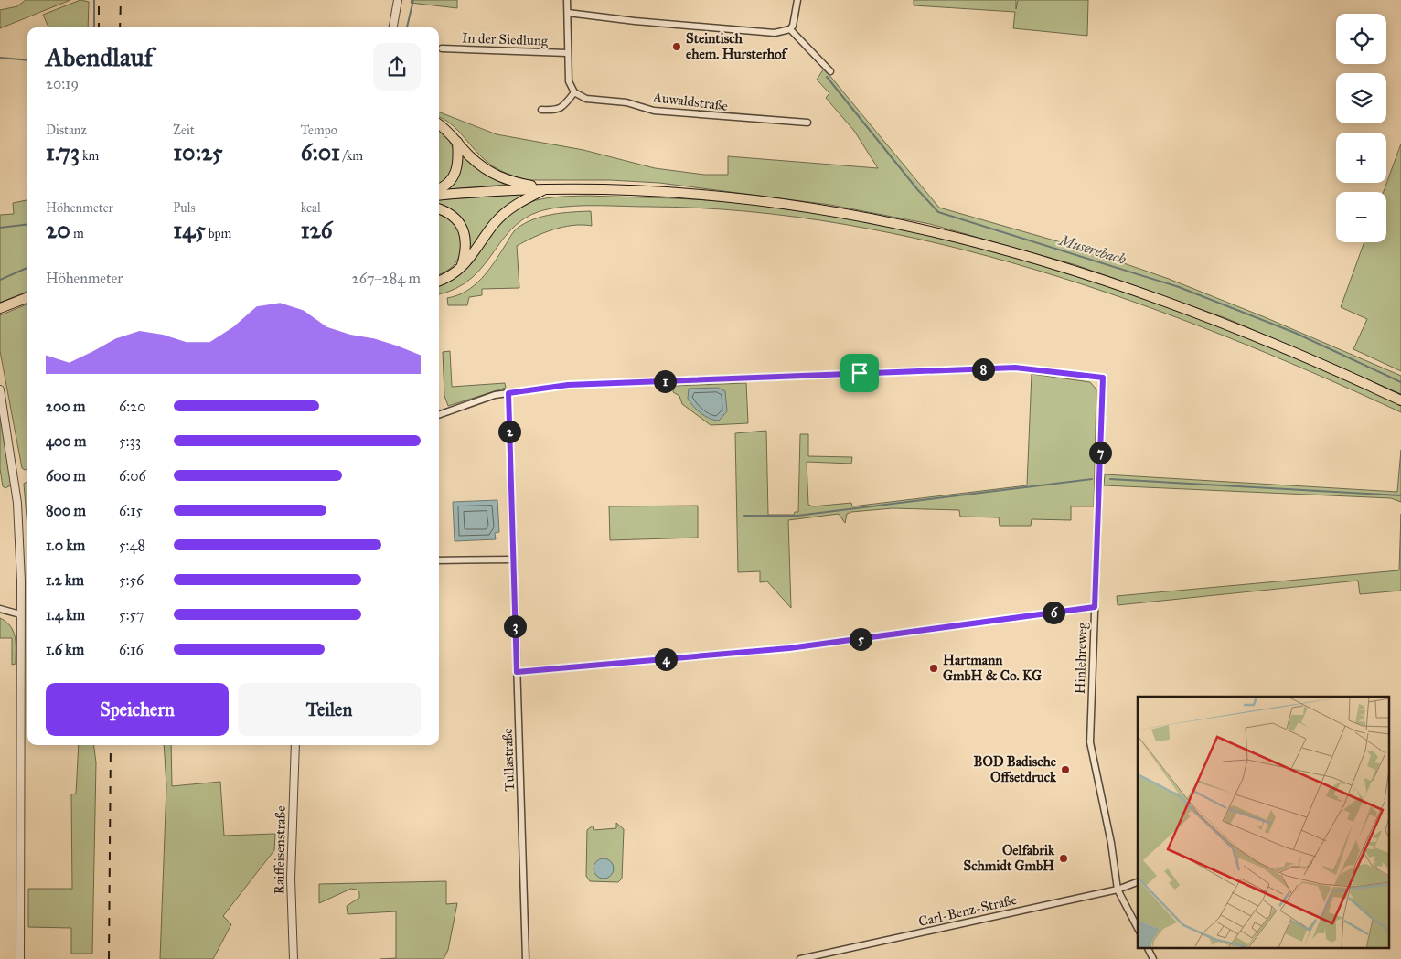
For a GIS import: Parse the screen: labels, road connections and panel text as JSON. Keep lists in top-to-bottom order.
{
  "streets": {
    "street": [
      "In der Siedlung",
      "Auwaldstraße",
      "Hinlehreweg",
      "Tullastraße",
      "Raiffeisenstraße",
      "Carl-Benz-Straße"
    ]
  },
  "crossings": [
    ["Hinlehreweg", "Tullastraße"],
    ["Hinlehreweg", "Carl-Benz-Straße"]
  ],
  "water": ["Muserebach"],
  "places": [
    "Steintisch ehem. Hursterhof",
    "Hartmann GmbH & Co. KG",
    "BOD Badische Offsetdruck",
    "Oelfabrik Schmidt GmbH"
  ],
  "page": {
    "map_buttons": ["+", "−"],
    "heading": ["Abendlauf", "20:19"],
    "stats": [
      ["Distanz", "1.73 km"],
      ["Zeit", "10:25"],
      ["Tempo", "6:01 /km"],
      ["Höhenmeter", "20 m"],
      ["Puls", "145 bpm"],
      ["kcal", "126"]
    ],
    "chart": ["Höhenmeter", "267–284 m"],
    "pins": [
      "8",
      "1",
      "2",
      "7",
      "6",
      "3",
      "5",
      "4"
    ],
    "list": [
      {
        "name": "200 m",
        "note": "6:20"
      },
      {
        "name": "400 m",
        "note": "5:33"
      },
      {
        "name": "600 m",
        "note": "6:06"
      },
      {
        "name": "800 m",
        "note": "6:15"
      },
      {
        "name": "1.0 km",
        "note": "5:48"
      },
      {
        "name": "1.2 km",
        "note": "5:56"
      },
      {
        "name": "1.4 km",
        "note": "5:57"
      },
      {
        "name": "1.6 km",
        "note": "6:16"
      }
    ],
    "buttons": ["Speichern", "Teilen"]
  }
}
